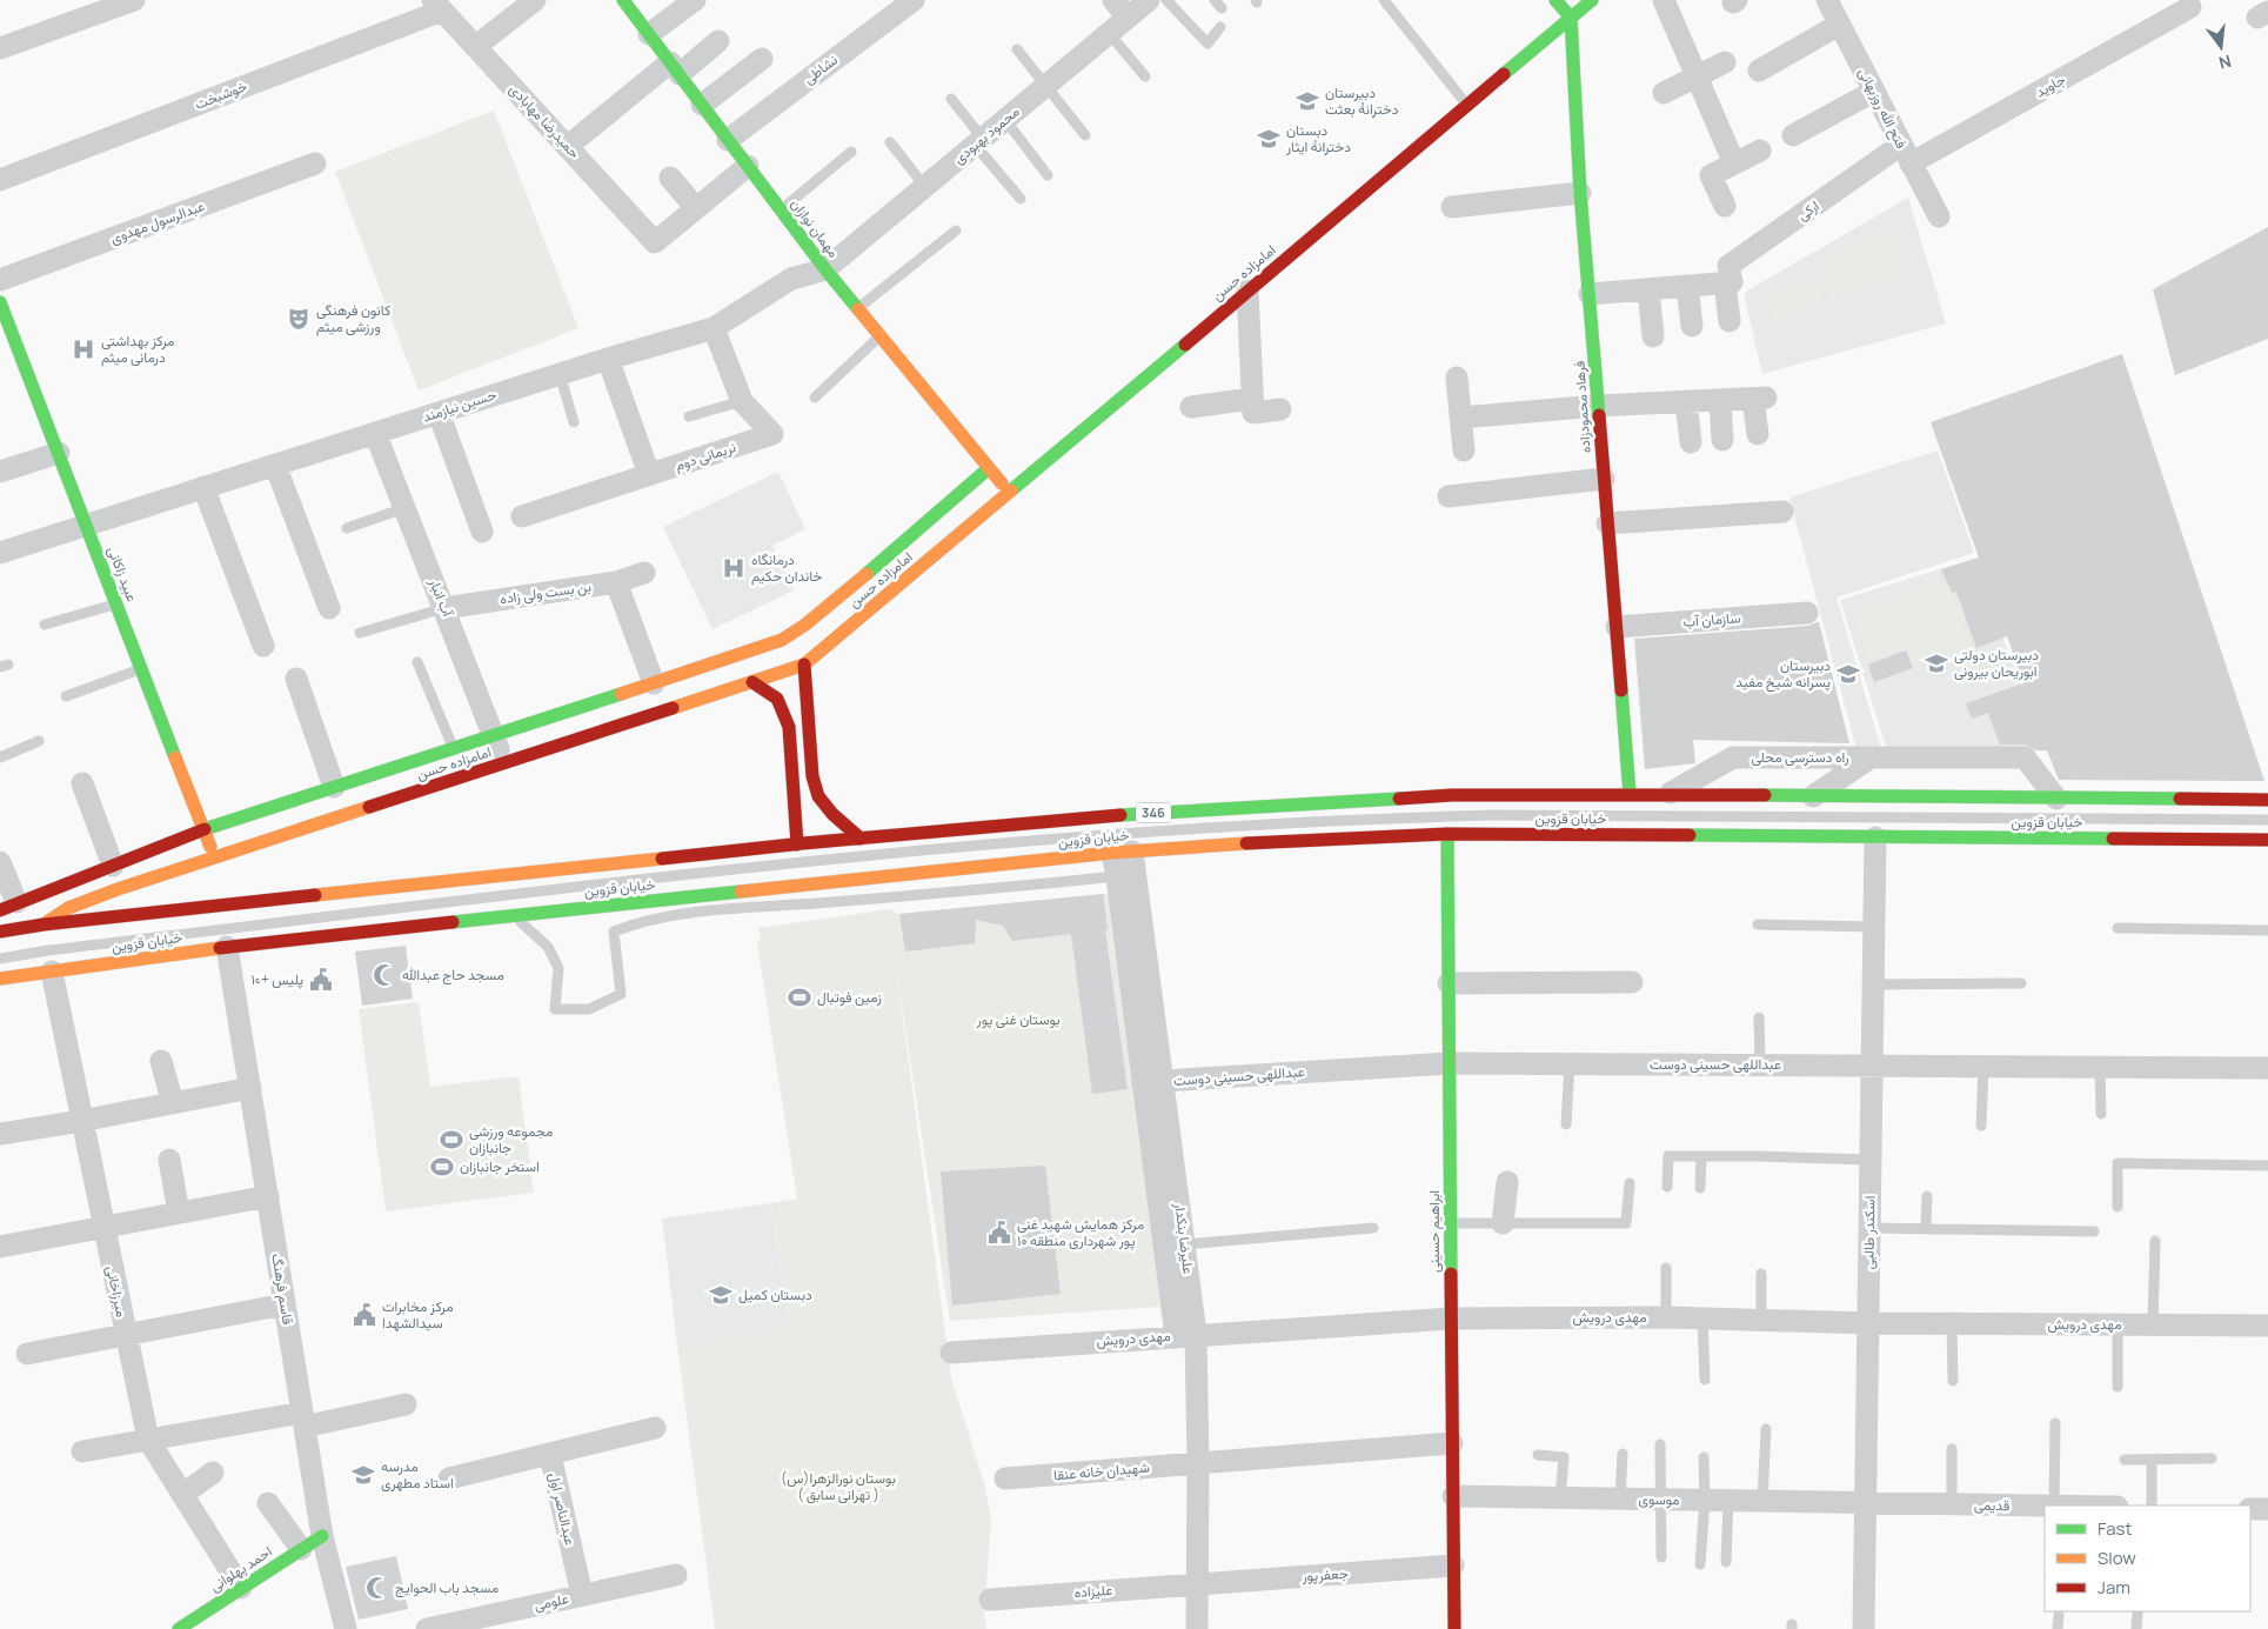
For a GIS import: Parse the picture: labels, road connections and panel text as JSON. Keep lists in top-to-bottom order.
{
  "streets": {
    "main road": [
      "مهمان نوازان",
      "امامزاده حسن",
      "فرهاد محمودزاده",
      "عبید زاکانی",
      "346",
      "خیابان قزوین",
      "ابراهیم حسینی",
      "احمد پهلوانی"
    ],
    "street": [
      "نشاطی",
      "جاوید",
      "خوشبخت",
      "فتح الله روزبهانی",
      "حمیدرضا مهابادی",
      "محمود بهبودی",
      "ارکی",
      "عبدالرسول مهدوی",
      "حسین نیازمند",
      "نریمانی دوم",
      "بن بست ولی زاده",
      "آب انبار",
      "سازمان آب",
      "راه دسترسی محلی",
      "عبداللهی حسینی دوست",
      "اسکندر طالبی",
      "علیرضا بنکدار",
      "قاسم فرهنگ",
      "میرزاخانی",
      "مهدی درویش",
      "شهیدان خانه‌ عنقا",
      "موسوی",
      "قدیمی",
      "عبدالناصر اول",
      "جعفرپور",
      "علیزاده",
      "علومی"
    ]
  },
  "crossings": [
    ["نشاطی", "مهمان نوازان"],
    ["جاوید", "فتح الله روزبهانی"],
    ["جاوید", "ارکی"],
    ["خوشبخت", "حمیدرضا مهابادی"],
    ["فتح الله روزبهانی", "ارکی"],
    ["محمود بهبودی", "مهمان نوازان"],
    ["محمود بهبودی", "حسین نیازمند"],
    ["مهمان نوازان", "امامزاده حسن"],
    ["مهمان نوازان", "حسین نیازمند"],
    ["امامزاده حسن", "فرهاد محمودزاده"],
    ["امامزاده حسن", "عبید زاکانی"],
    ["امامزاده حسن", "آب انبار"],
    ["امامزاده حسن", "خیابان قزوین"],
    ["حسین نیازمند", "نریمانی دوم"],
    ["حسین نیازمند", "عبید زاکانی"],
    ["حسین نیازمند", "آب انبار"],
    ["فرهاد محمودزاده", "سازمان آب"],
    ["فرهاد محمودزاده", "خیابان قزوین"],
    ["بن بست ولی زاده", "آب انبار"],
    ["راه دسترسی محلی", "خیابان قزوین"],
    ["خیابان قزوین", "ابراهیم حسینی"],
    ["خیابان قزوین", "اسکندر طالبی"],
    ["خیابان قزوین", "علیرضا بنکدار"],
    ["خیابان قزوین", "قاسم فرهنگ"],
    ["خیابان قزوین", "میرزاخانی"],
    ["عبداللهی حسینی دوست", "ابراهیم حسینی"],
    ["عبداللهی حسینی دوست", "اسکندر طالبی"],
    ["عبداللهی حسینی دوست", "علیرضا بنکدار"],
    ["ابراهیم حسینی", "مهدی درویش"],
    ["ابراهیم حسینی", "موسوی"],
    ["ابراهیم حسینی", "جعفرپور"],
    ["اسکندر طالبی", "مهدی درویش"],
    ["اسکندر طالبی", "موسوی"],
    ["اسکندر طالبی", "قدیمی"],
    ["علیرضا بنکدار", "مهدی درویش"],
    ["علیرضا بنکدار", "شهیدان خانه‌ عنقا"],
    ["علیرضا بنکدار", "جعفرپور"],
    ["علیرضا بنکدار", "علیزاده"],
    ["قاسم فرهنگ", "احمد پهلوانی"],
    ["میرزاخانی", "احمد پهلوانی"],
    ["موسوی", "قدیمی"],
    ["عبدالناصر اول", "علومی"],
    ["جعفرپور", "علیزاده"]
  ],
  "parks": ["بوستان غنی پور", "بوستان نورالزهرا(س) ( تهرانی سابق )"],
  "places": {
    "school or university": [
      "دبیرستان دخترانهٔ بعثت",
      "دبستان دخترانهٔ ایثار",
      "دبیرستان دولتی ابوریحان بیرونی",
      "دبیرستان پسرانه شیخ مفید",
      "دبستان کمیل",
      "مدرسه استاد مطهری"
    ],
    "theatre": ["کانون فرهنگی ورزشی میثم"],
    "hospital": ["مرکز بهداشتی درمانی میثم", "درمانگاه خاندان حکیم"],
    "mosque": ["مسجد حاج عبدالله", "مسجد باب الحوایج"],
    "public building": ["پلیس +۱۰", "مرکز همایش شهید غنی پور شهرداری منطقه ۱۰", "مرکز مخابرات سیدالشهدا"],
    "sports": ["زمین فوتبال", "مجموعه ورزشی جانبازان", "استخر جانبازان"]
  },
  "legend": ["Fast", "Slow", "Jam"],
  "north": "bottom"
}
